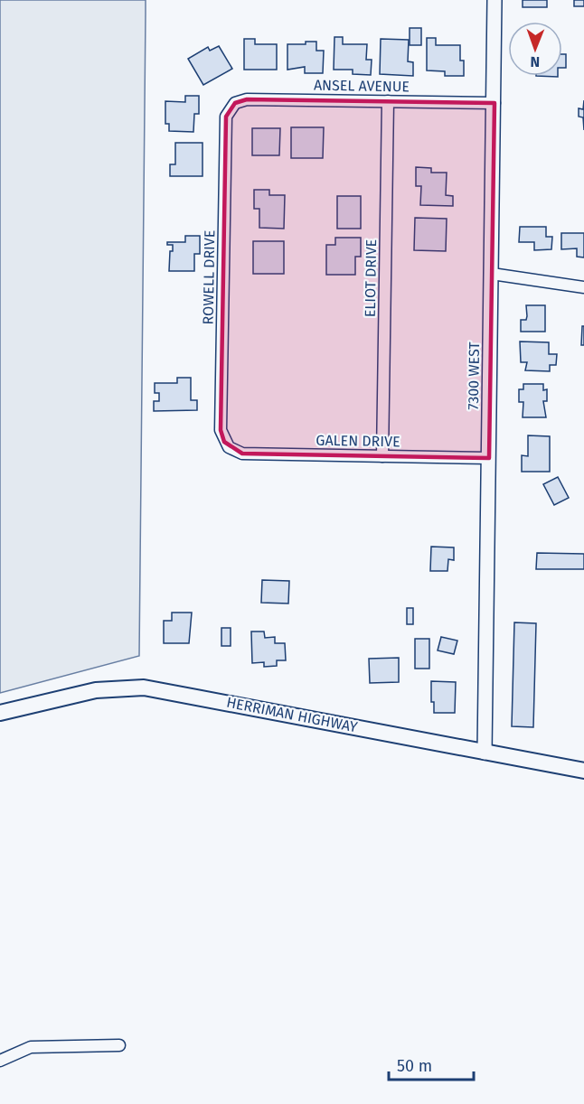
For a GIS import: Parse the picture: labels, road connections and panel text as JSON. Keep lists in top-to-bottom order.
{
  "streets": {
    "main road": ["HERRIMAN HIGHWAY"],
    "street": [
      "ANSEL AVENUE",
      "ROWELL DRIVE",
      "ELIOT DRIVE",
      "7300 WEST",
      "GALEN DRIVE"
    ]
  },
  "crossings": [
    ["ANSEL AVENUE", "ROWELL DRIVE"],
    ["ANSEL AVENUE", "ELIOT DRIVE"],
    ["ANSEL AVENUE", "7300 WEST"],
    ["ROWELL DRIVE", "GALEN DRIVE"],
    ["ELIOT DRIVE", "GALEN DRIVE"],
    ["7300 WEST", "GALEN DRIVE"],
    ["7300 WEST", "HERRIMAN HIGHWAY"]
  ],
  "scale_bar": "50 m",
  "north": "bottom"
}
